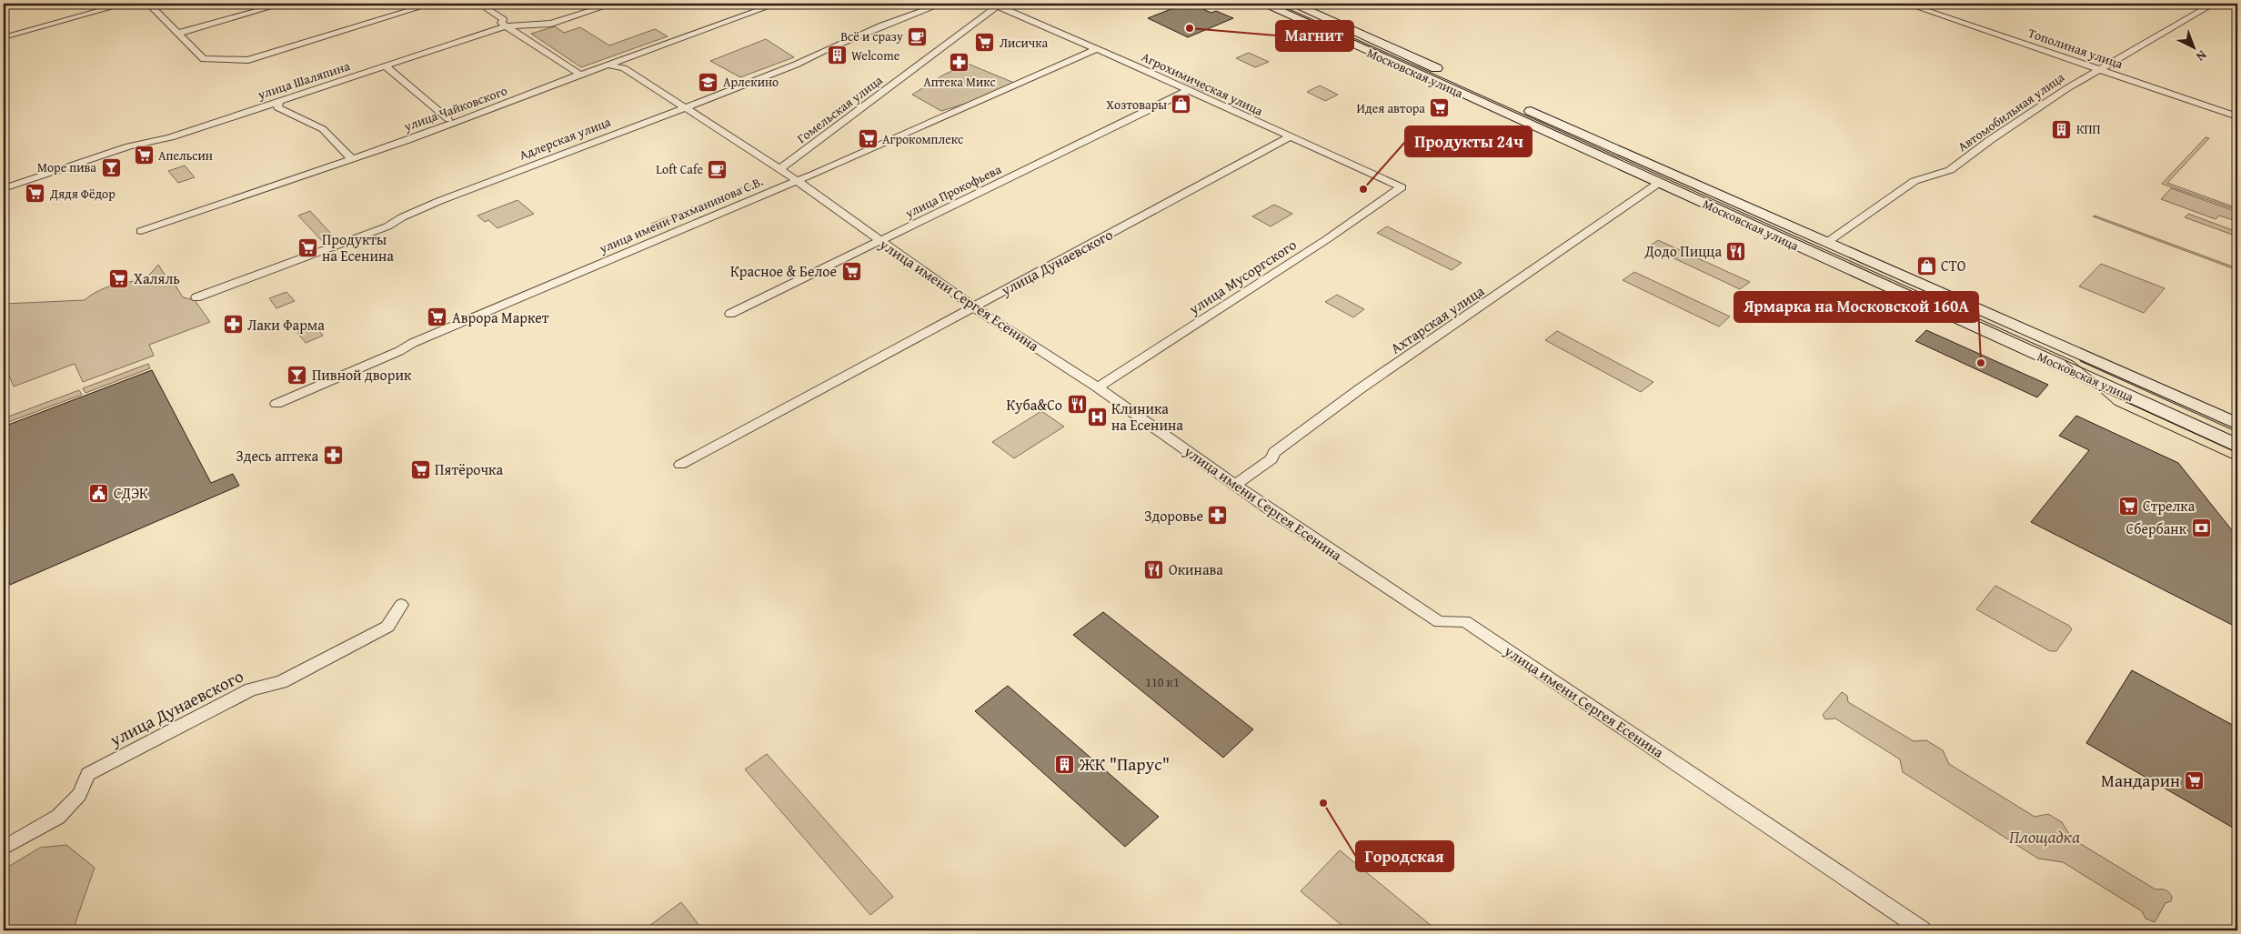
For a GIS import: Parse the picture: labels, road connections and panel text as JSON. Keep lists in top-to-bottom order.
{
  "streets": {
    "street": [
      "Тополиная улица",
      "Московская улица",
      "улица Шаляпина",
      "Агрохимическая улица",
      "улица Чайковского",
      "Гомельская улица",
      "Автомобильная улица",
      "Адлерская улица",
      "улица Прокофьева",
      "улица имени Рахманинова С.В.",
      "улица Дунаевского",
      "улица Мусоргского",
      "улица имени Сергея Есенина",
      "Ахтарская улица"
    ]
  },
  "crossings": [
    ["Тополиная улица", "Автомобильная улица"],
    ["Московская улица", "Автомобильная улица"],
    ["Московская улица", "Ахтарская улица"],
    ["Агрохимическая улица", "Гомельская улица"],
    ["Агрохимическая улица", "улица Прокофьева"],
    ["Агрохимическая улица", "улица имени Рахманинова С.В."],
    ["Агрохимическая улица", "улица Дунаевского"],
    ["Агрохимическая улица", "улица Мусоргского"],
    ["улица Чайковского", "улица имени Сергея Есенина"],
    ["Гомельская улица", "улица имени Сергея Есенина"],
    ["Адлерская улица", "улица имени Сергея Есенина"],
    ["улица Прокофьева", "улица имени Сергея Есенина"],
    ["улица имени Рахманинова С.В.", "улица имени Сергея Есенина"],
    ["улица Дунаевского", "улица имени Сергея Есенина"],
    ["улица Мусоргского", "улица имени Сергея Есенина"],
    ["улица имени Сергея Есенина", "Ахтарская улица"]
  ],
  "parks": ["Площадка"],
  "places": {
    "other": [
      "Магнит",
      "Продукты 24ч",
      "Ярмарка на Московской 160А",
      "Городская"
    ],
    "cafe": ["Всё и сразу", "Loft Cafe"],
    "supermarket": [
      "Лисичка",
      "Идея автора",
      "Агрокомплекс",
      "Апельсин",
      "Дядя Фёдор",
      "Продукты на Есенина",
      "Красное & Белое",
      "Халяль",
      "Аврора Маркет",
      "Пятёрочка",
      "Стрелка",
      "Мандарин"
    ],
    "building": ["Welcome", "КПП", "ЖК \"Парус\""],
    "pharmacy": [
      "Аптека Микс",
      "Лаки Фарма",
      "Здесь аптека",
      "Здоровье"
    ],
    "school or university": ["Арлекино"],
    "shop": ["Хозтовары", "СТО"],
    "bar": ["Море пива", "Пивной дворик"],
    "restaurant": ["Додо Пицца", "Куба&Co", "Окинава"],
    "hospital": ["Клиника на Есенина"],
    "public building": ["СДЭК"],
    "bank": ["Сбербанк"]
  },
  "house_numbers": ["110 к1"],
  "north": "bottom right"
}
